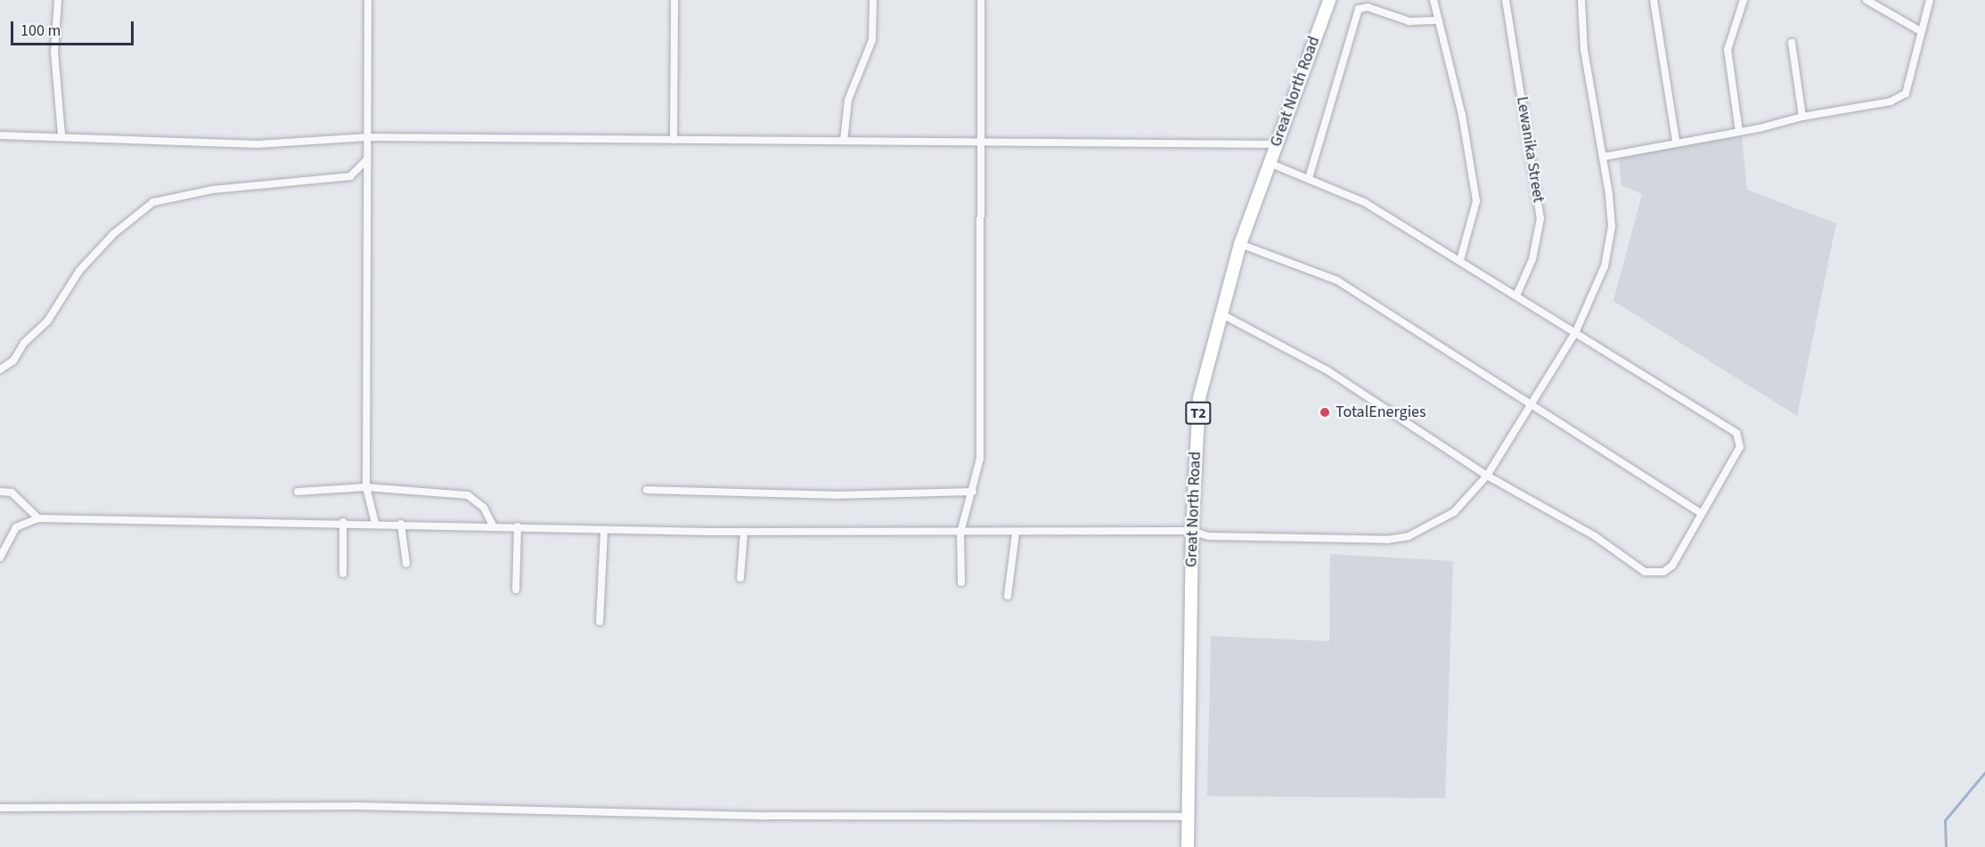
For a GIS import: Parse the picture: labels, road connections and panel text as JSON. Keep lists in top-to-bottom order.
{
  "streets": {
    "highway": ["Great North Road", "T2"],
    "street": ["Lewanika Street"]
  },
  "places": ["TotalEnergies"],
  "scale_bar": "100 m"
}
